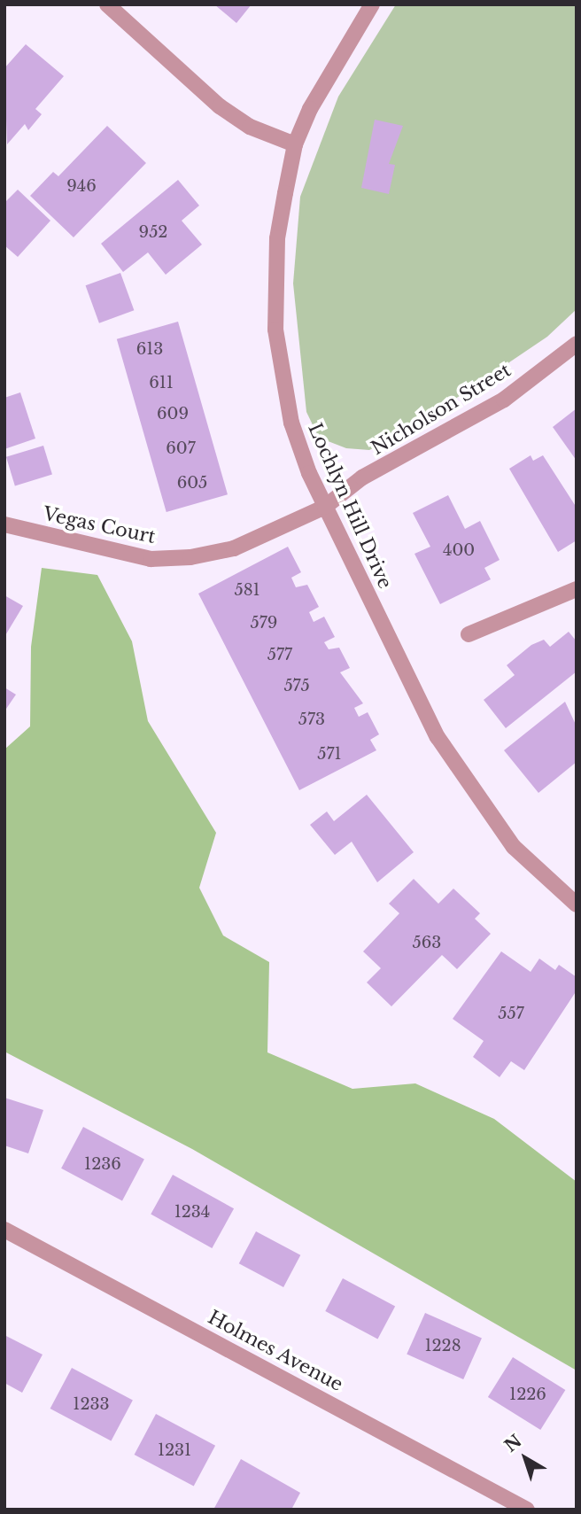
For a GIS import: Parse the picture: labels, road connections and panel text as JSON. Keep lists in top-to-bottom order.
{
  "streets": {
    "street": [
      "Nicholson Street",
      "Lochlyn Hill Drive",
      "Vegas Court",
      "Holmes Avenue"
    ]
  },
  "crossings": [
    ["Nicholson Street", "Lochlyn Hill Drive"],
    ["Nicholson Street", "Vegas Court"],
    ["Lochlyn Hill Drive", "Vegas Court"]
  ],
  "house_numbers": [
    "946",
    "952",
    "613",
    "611",
    "609",
    "607",
    "605",
    "400",
    "581",
    "579",
    "577",
    "575",
    "573",
    "571",
    "563",
    "557",
    "1236",
    "1234",
    "1228",
    "1226",
    "1233",
    "1231"
  ],
  "north": "top left"
}
